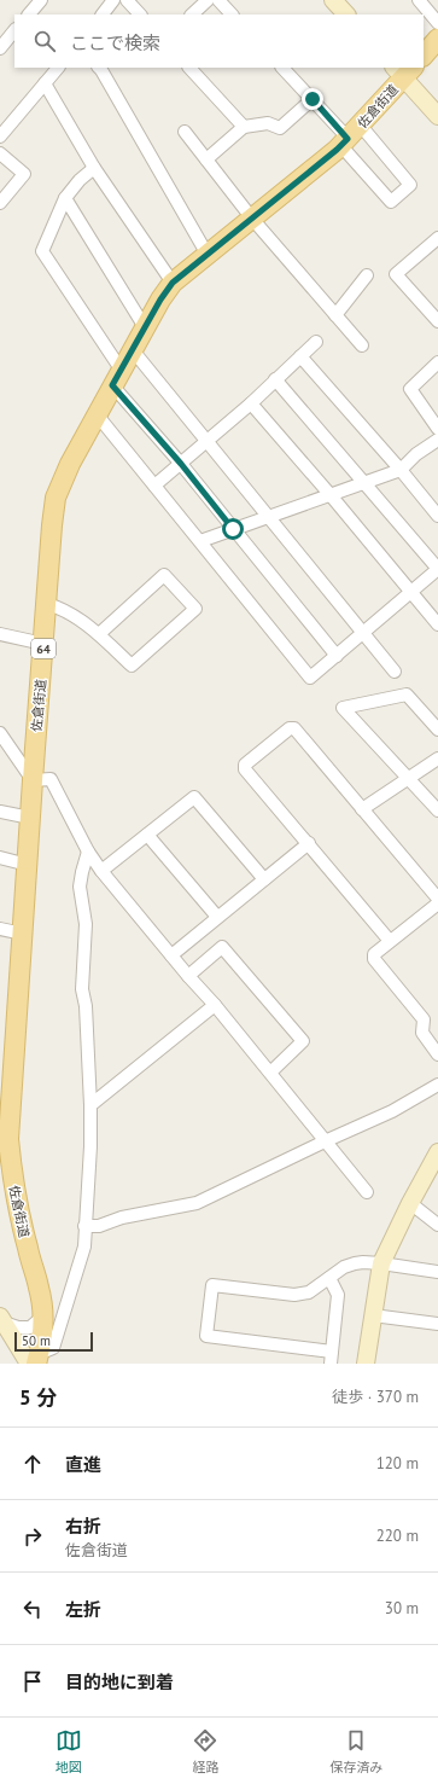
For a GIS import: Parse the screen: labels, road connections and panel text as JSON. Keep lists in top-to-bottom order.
{
  "streets": {
    "main road": ["佐倉街道", "64"]
  },
  "scale_bar": "50 m",
  "page": {
    "search": "ここで検索",
    "scale": "50 m",
    "heading": ["5 分", "徒歩 · 370 m"],
    "list": [
      ["直進", "120 m"],
      ["右折", "佐倉街道", "220 m"],
      ["左折", "30 m"],
      "目的地に到着"
    ],
    "nav": ["地図", "経路", "保存済み"]
  }
}
